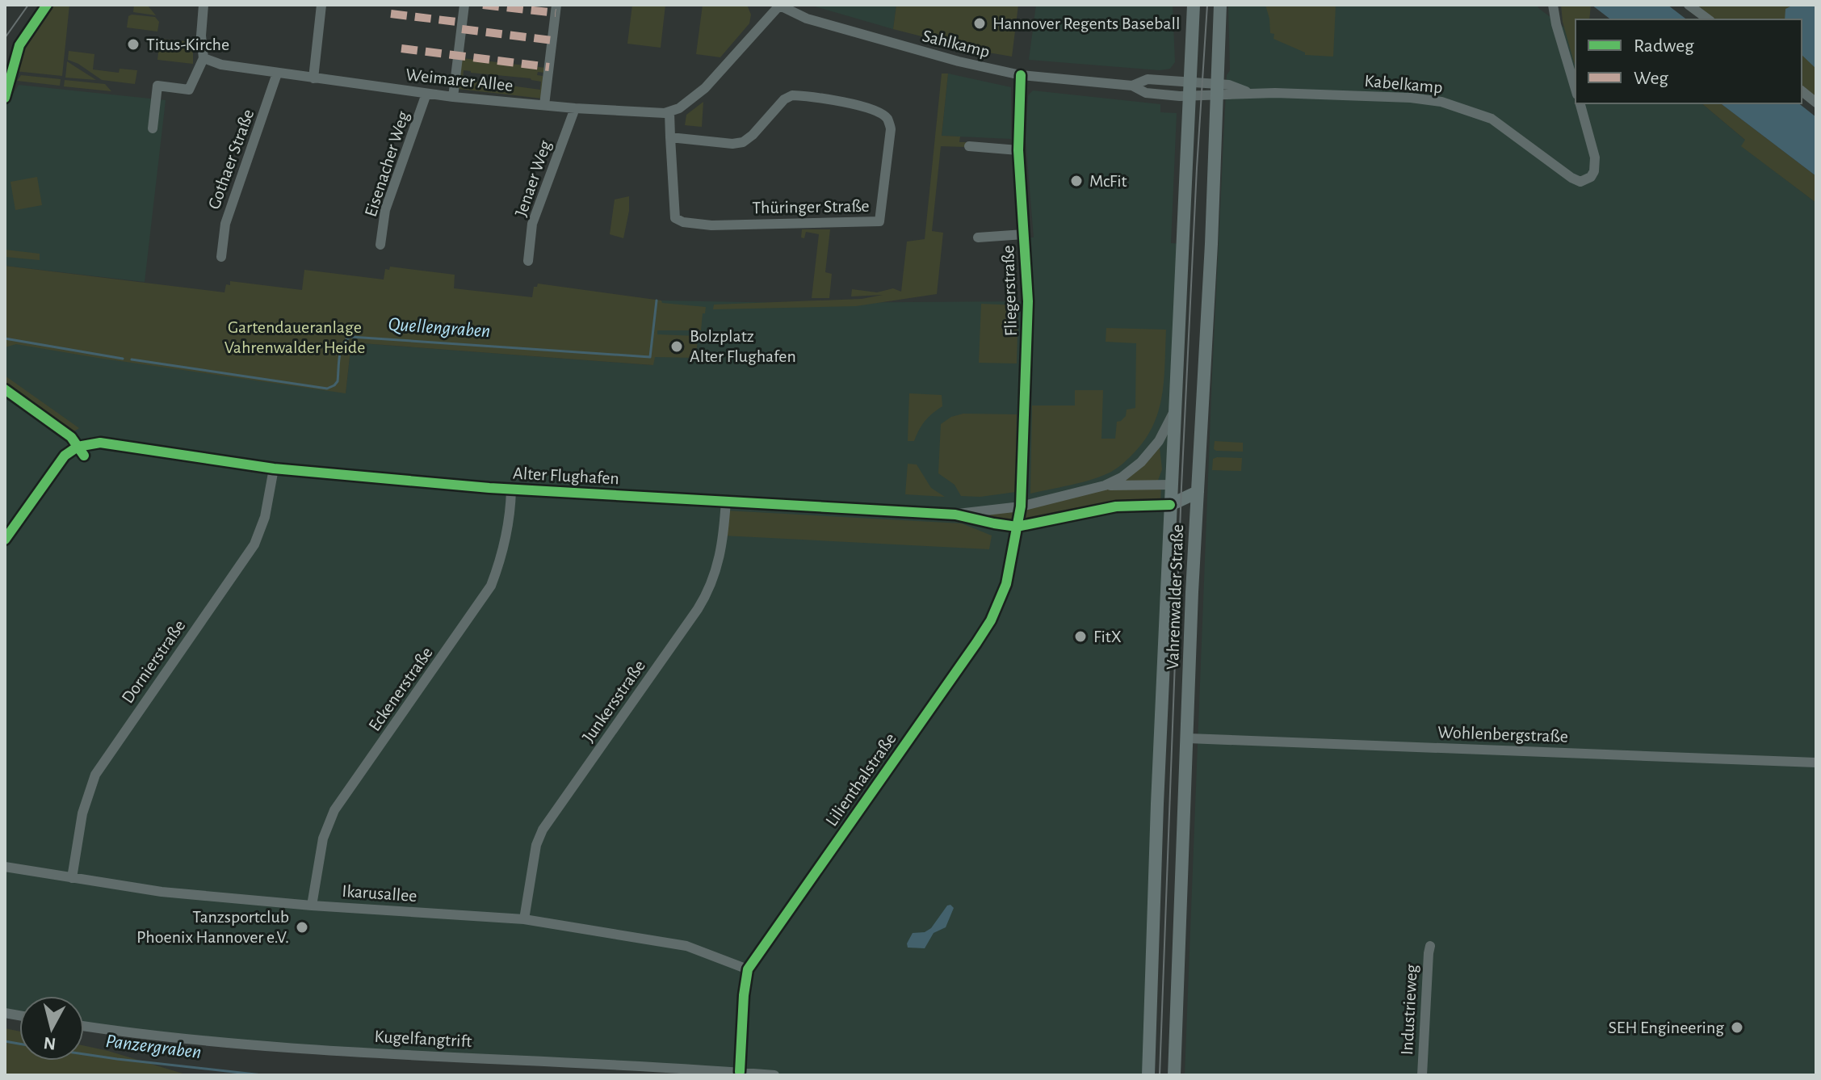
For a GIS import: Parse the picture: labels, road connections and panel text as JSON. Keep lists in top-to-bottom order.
{
  "streets": {
    "main road": ["Vahrenwalder Straße"],
    "street": [
      "Sahlkamp",
      "Weimarer Allee",
      "Kabelkamp",
      "Gothaer Straße",
      "Eisenacher Weg",
      "Jenaer Weg",
      "Thüringer Straße",
      "Fliegerstraße",
      "Alter Flughafen",
      "Dornierstraße",
      "Eckenerstraße",
      "Junkersstraße",
      "Wohlenbergstraße",
      "Lilienthalstraße",
      "Ikarusallee",
      "Industrieweg",
      "Kugelfangtrift"
    ]
  },
  "crossings": [
    ["Sahlkamp", "Kabelkamp"],
    ["Sahlkamp", "Fliegerstraße"],
    ["Sahlkamp", "Vahrenwalder Straße"],
    ["Weimarer Allee", "Gothaer Straße"],
    ["Weimarer Allee", "Eisenacher Weg"],
    ["Weimarer Allee", "Jenaer Weg"],
    ["Weimarer Allee", "Thüringer Straße"],
    ["Kabelkamp", "Vahrenwalder Straße"],
    ["Fliegerstraße", "Alter Flughafen"],
    ["Fliegerstraße", "Lilienthalstraße"],
    ["Alter Flughafen", "Vahrenwalder Straße"],
    ["Alter Flughafen", "Dornierstraße"],
    ["Alter Flughafen", "Eckenerstraße"],
    ["Alter Flughafen", "Junkersstraße"],
    ["Alter Flughafen", "Lilienthalstraße"],
    ["Vahrenwalder Straße", "Wohlenbergstraße"],
    ["Dornierstraße", "Ikarusallee"],
    ["Eckenerstraße", "Ikarusallee"],
    ["Junkersstraße", "Ikarusallee"],
    ["Lilienthalstraße", "Ikarusallee"],
    ["Lilienthalstraße", "Kugelfangtrift"]
  ],
  "water": ["Quellengraben", "Panzergraben"],
  "parks": ["Gartendaueranlage Vahrenwalder Heide"],
  "places": [
    "Hannover Regents Baseball",
    "Titus-Kirche",
    "McFit",
    "Bolzplatz Alter Flughafen",
    "FitX",
    "Tanzsportclub Phoenix Hannover e.V.",
    "SEH Engineering"
  ],
  "legend": ["Radweg", "Weg"],
  "north": "bottom"
}
